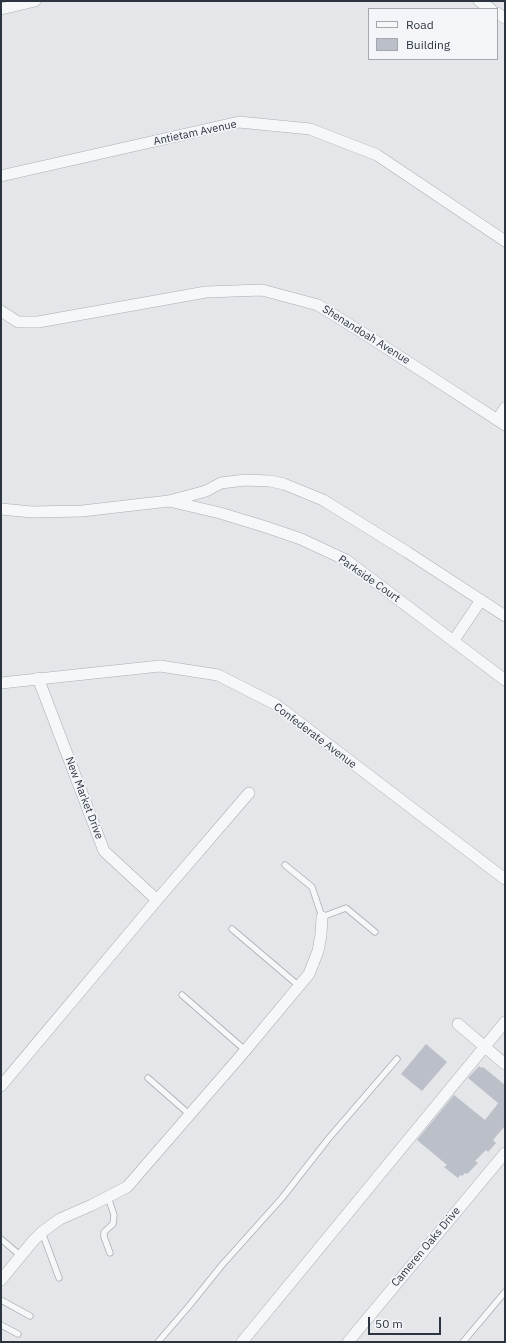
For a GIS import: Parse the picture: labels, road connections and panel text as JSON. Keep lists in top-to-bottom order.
{
  "streets": {
    "street": [
      "Antietam Avenue",
      "Shenandoah Avenue",
      "Parkside Court",
      "Confederate Avenue",
      "New Market Drive",
      "Cameren Oaks Drive"
    ]
  },
  "crossings": [
    ["Confederate Avenue", "New Market Drive"]
  ],
  "legend": ["Road", "Building"],
  "scale_bar": "50 m"
}
